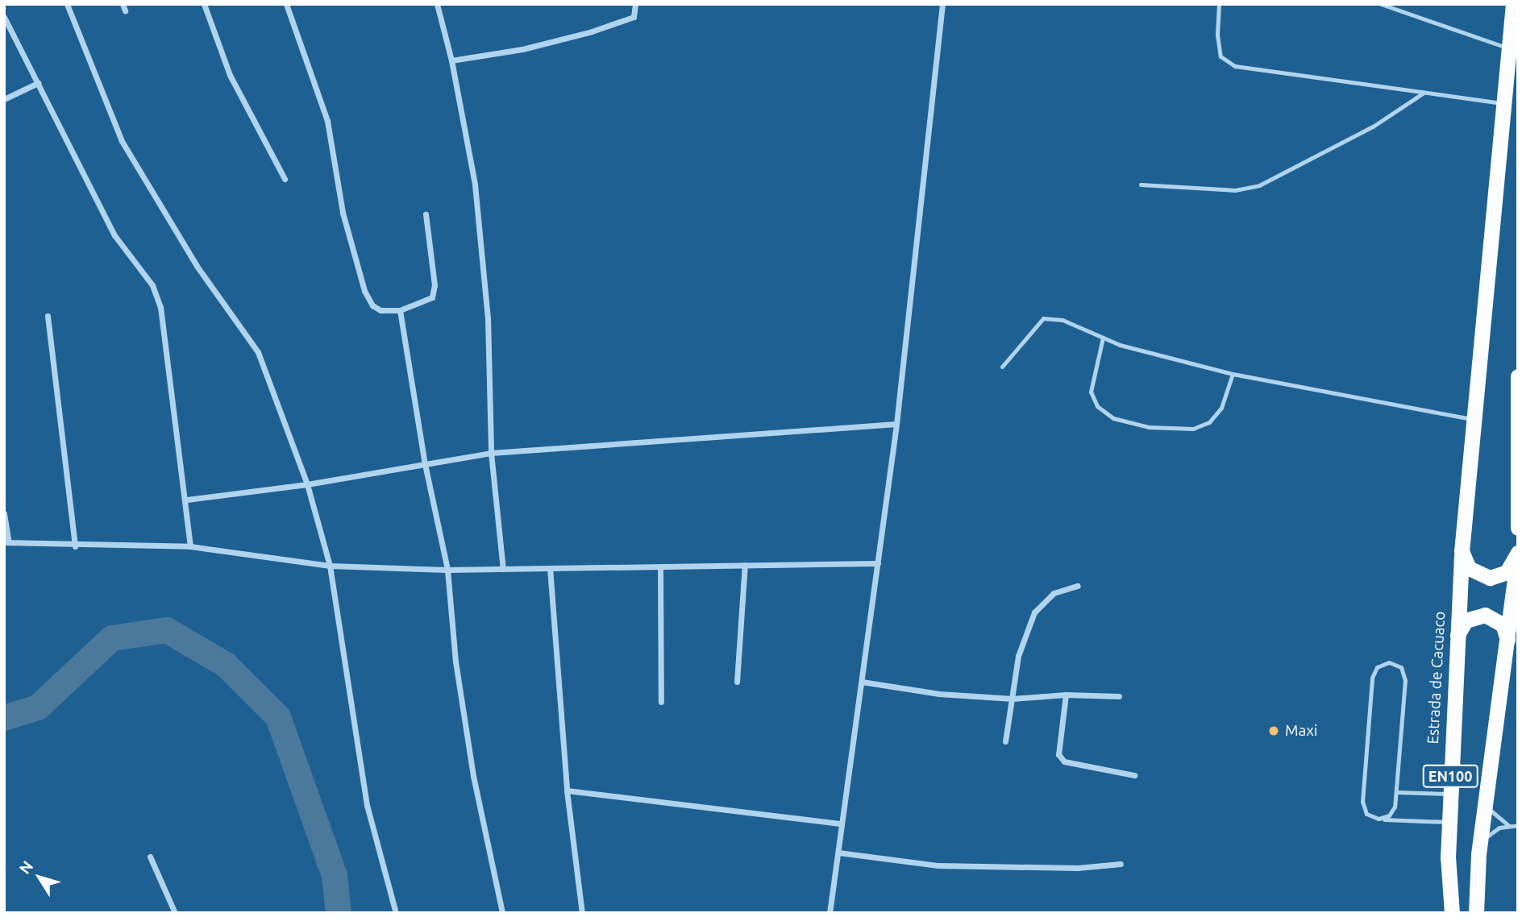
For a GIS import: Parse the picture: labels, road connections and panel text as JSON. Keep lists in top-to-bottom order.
{
  "streets": {
    "highway": ["Estrada de Cacuaco", "EN100"]
  },
  "crossings": [
    ["Estrada de Cacuaco", "EN100"]
  ],
  "places": ["Maxi"],
  "north": "top left"
}
